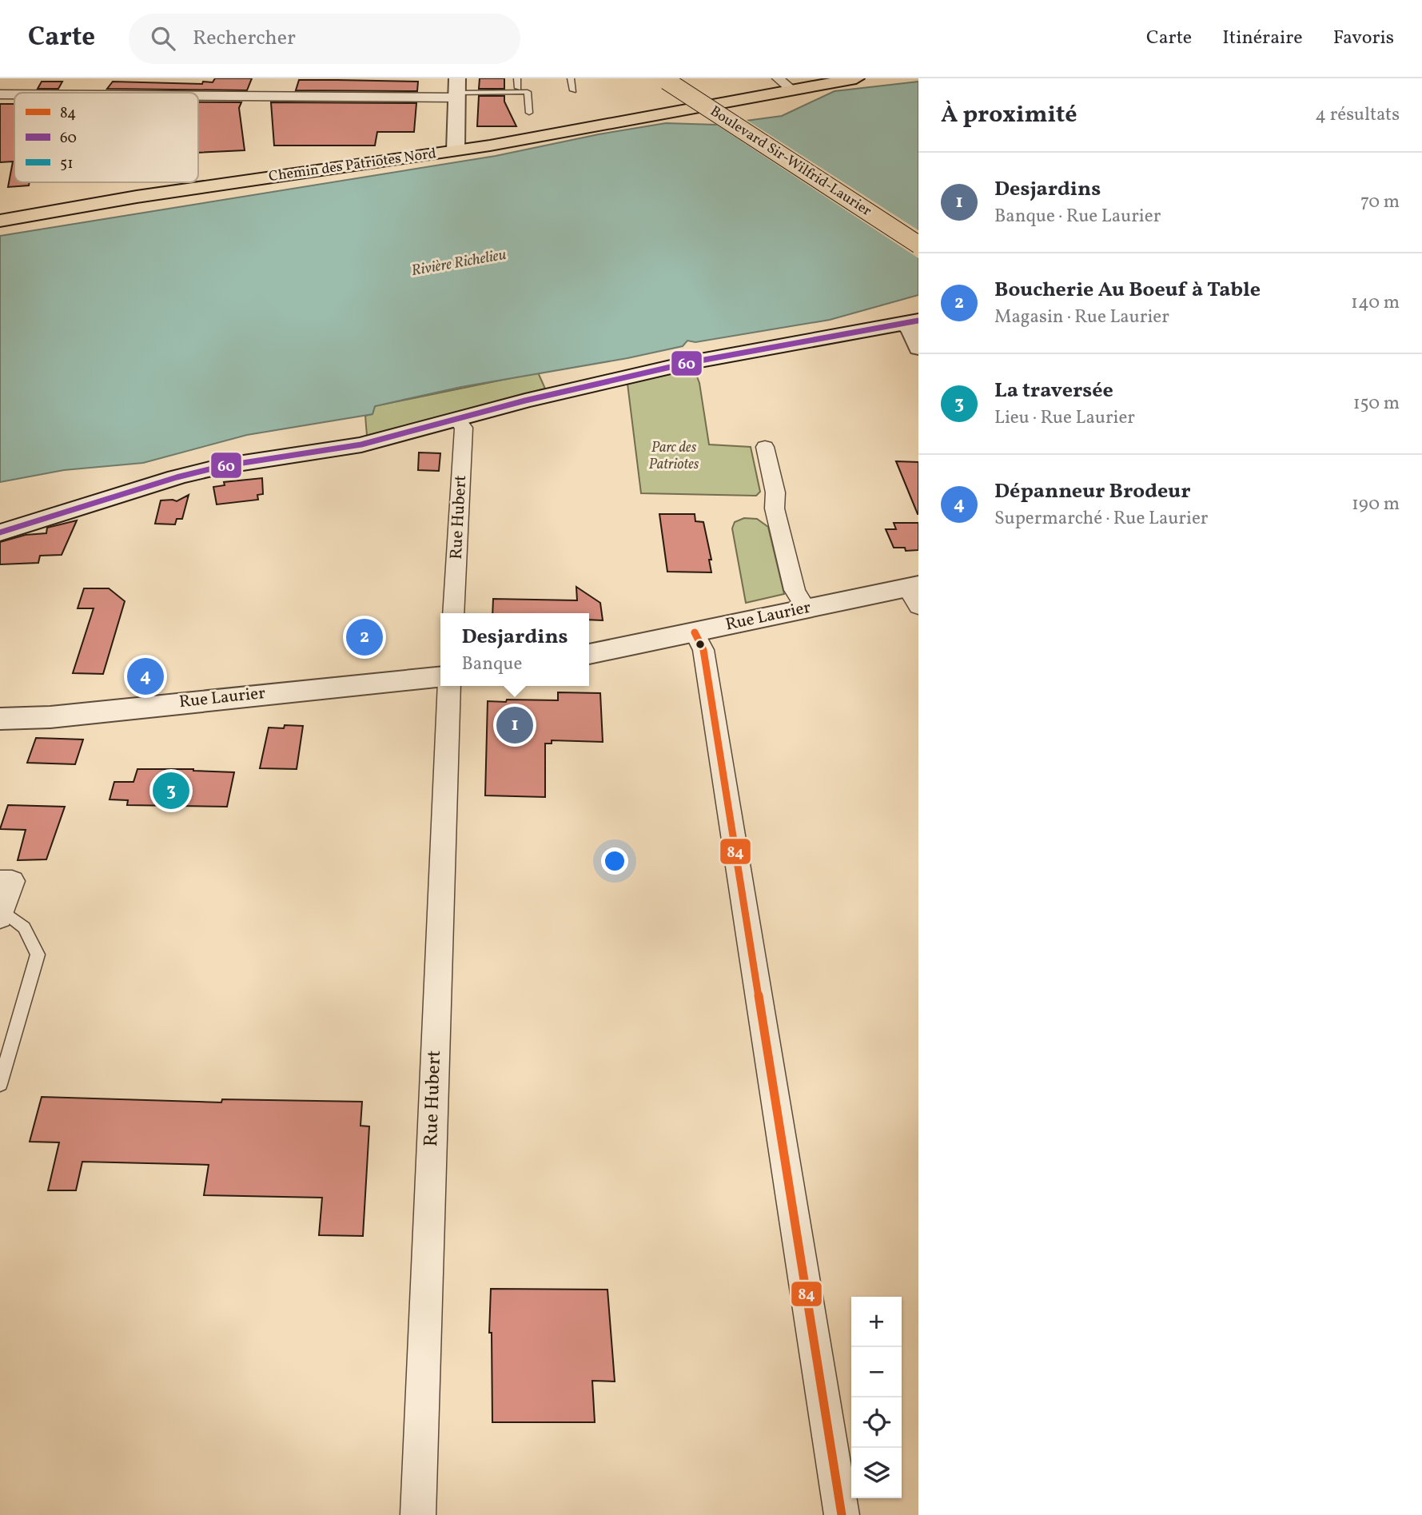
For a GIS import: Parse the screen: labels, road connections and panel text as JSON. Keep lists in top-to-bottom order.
{
  "streets": {
    "main road": ["Boulevard Sir-Wilfrid-Laurier", "Chemin des Patriotes Nord", "Rue Laurier"],
    "street": ["Rue Hubert"]
  },
  "water": ["Rivière Richelieu"],
  "parks": ["Parc des Patriotes"],
  "lines": ["transit line 60", "transit line 84"],
  "legend": ["84", "60", "51"],
  "page": {
    "header": "Carte",
    "search": "Rechercher",
    "nav": ["Carte", "Itinéraire", "Favoris"],
    "heading": ["À proximité", "4 résultats"],
    "list": [
      {
        "mark": "1",
        "name": "Desjardins",
        "note": "Banque · Rue Laurier",
        "value": "70 m"
      },
      {
        "mark": "2",
        "name": "Boucherie Au Boeuf à Table",
        "note": "Magasin · Rue Laurier",
        "value": "140 m"
      },
      {
        "mark": "3",
        "name": "La traversée",
        "note": "Lieu · Rue Laurier",
        "value": "150 m"
      },
      {
        "mark": "4",
        "name": "Dépanneur Brodeur",
        "note": "Supermarché · Rue Laurier",
        "value": "190 m"
      }
    ],
    "popup": ["Desjardins", "Banque"],
    "pins": [
      "2",
      "4",
      "1",
      "3"
    ],
    "map_buttons": ["+", "−"]
  }
}
